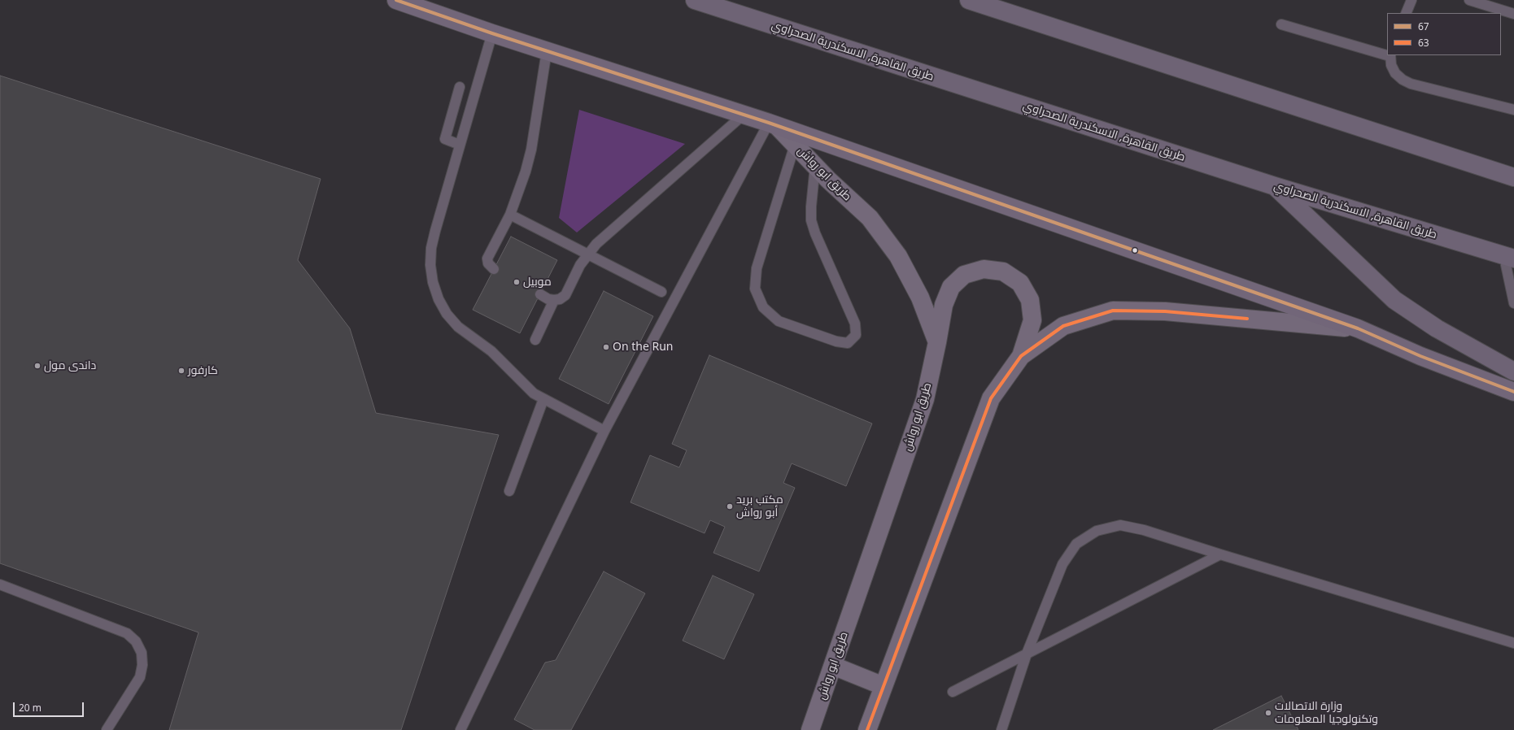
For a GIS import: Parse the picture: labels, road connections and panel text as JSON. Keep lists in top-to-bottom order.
{
  "streets": {
    "highway": ["طريق القاهرة, الاسكندرية الصحراوي"],
    "main road": ["طريق ابو رواش"]
  },
  "places": [
    "موبيل",
    "On the Run",
    "داندى مول",
    "كارفور",
    "مكتب بريد أبو رواش",
    "وزارة الاتصالات وتكنولوجيا المعلومات"
  ],
  "lines": ["transit line 67", "transit line 63"],
  "legend": ["67", "63"],
  "scale_bar": "20 m"
}
